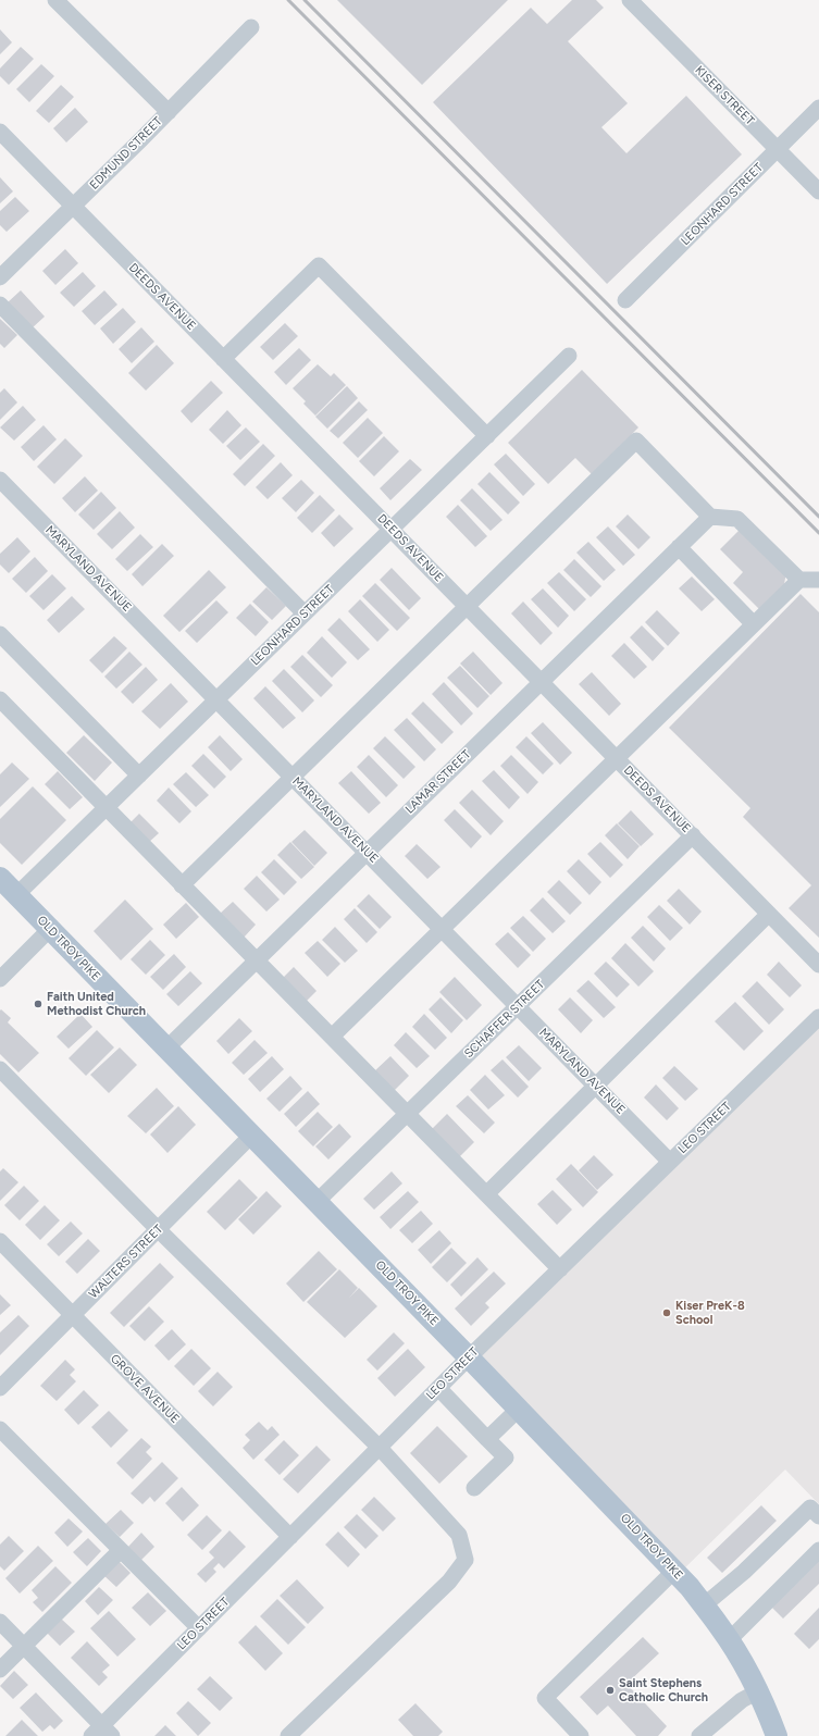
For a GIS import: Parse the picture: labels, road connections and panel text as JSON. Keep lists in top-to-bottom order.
{
  "streets": {
    "main road": ["OLD TROY PIKE"],
    "street": [
      "KISER STREET",
      "EDMUND STREET",
      "LEONHARD STREET",
      "DEEDS AVENUE",
      "MARYLAND AVENUE",
      "LAMAR STREET",
      "SCHAFFER STREET",
      "LEO STREET",
      "WALTERS STREET",
      "GROVE AVENUE"
    ]
  },
  "crossings": [
    ["KISER STREET", "LEONHARD STREET"],
    ["EDMUND STREET", "DEEDS AVENUE"],
    ["LEONHARD STREET", "DEEDS AVENUE"],
    ["LEONHARD STREET", "MARYLAND AVENUE"],
    ["LEONHARD STREET", "OLD TROY PIKE"],
    ["DEEDS AVENUE", "LAMAR STREET"],
    ["DEEDS AVENUE", "SCHAFFER STREET"],
    ["MARYLAND AVENUE", "LAMAR STREET"],
    ["MARYLAND AVENUE", "SCHAFFER STREET"],
    ["MARYLAND AVENUE", "LEO STREET"],
    ["LAMAR STREET", "OLD TROY PIKE"],
    ["OLD TROY PIKE", "SCHAFFER STREET"],
    ["OLD TROY PIKE", "LEO STREET"],
    ["OLD TROY PIKE", "WALTERS STREET"],
    ["LEO STREET", "GROVE AVENUE"],
    ["WALTERS STREET", "GROVE AVENUE"]
  ],
  "places": ["Faith United Methodist Church", "Kiser PreK-8 School", "Saint Stephens Catholic Church"]
}
